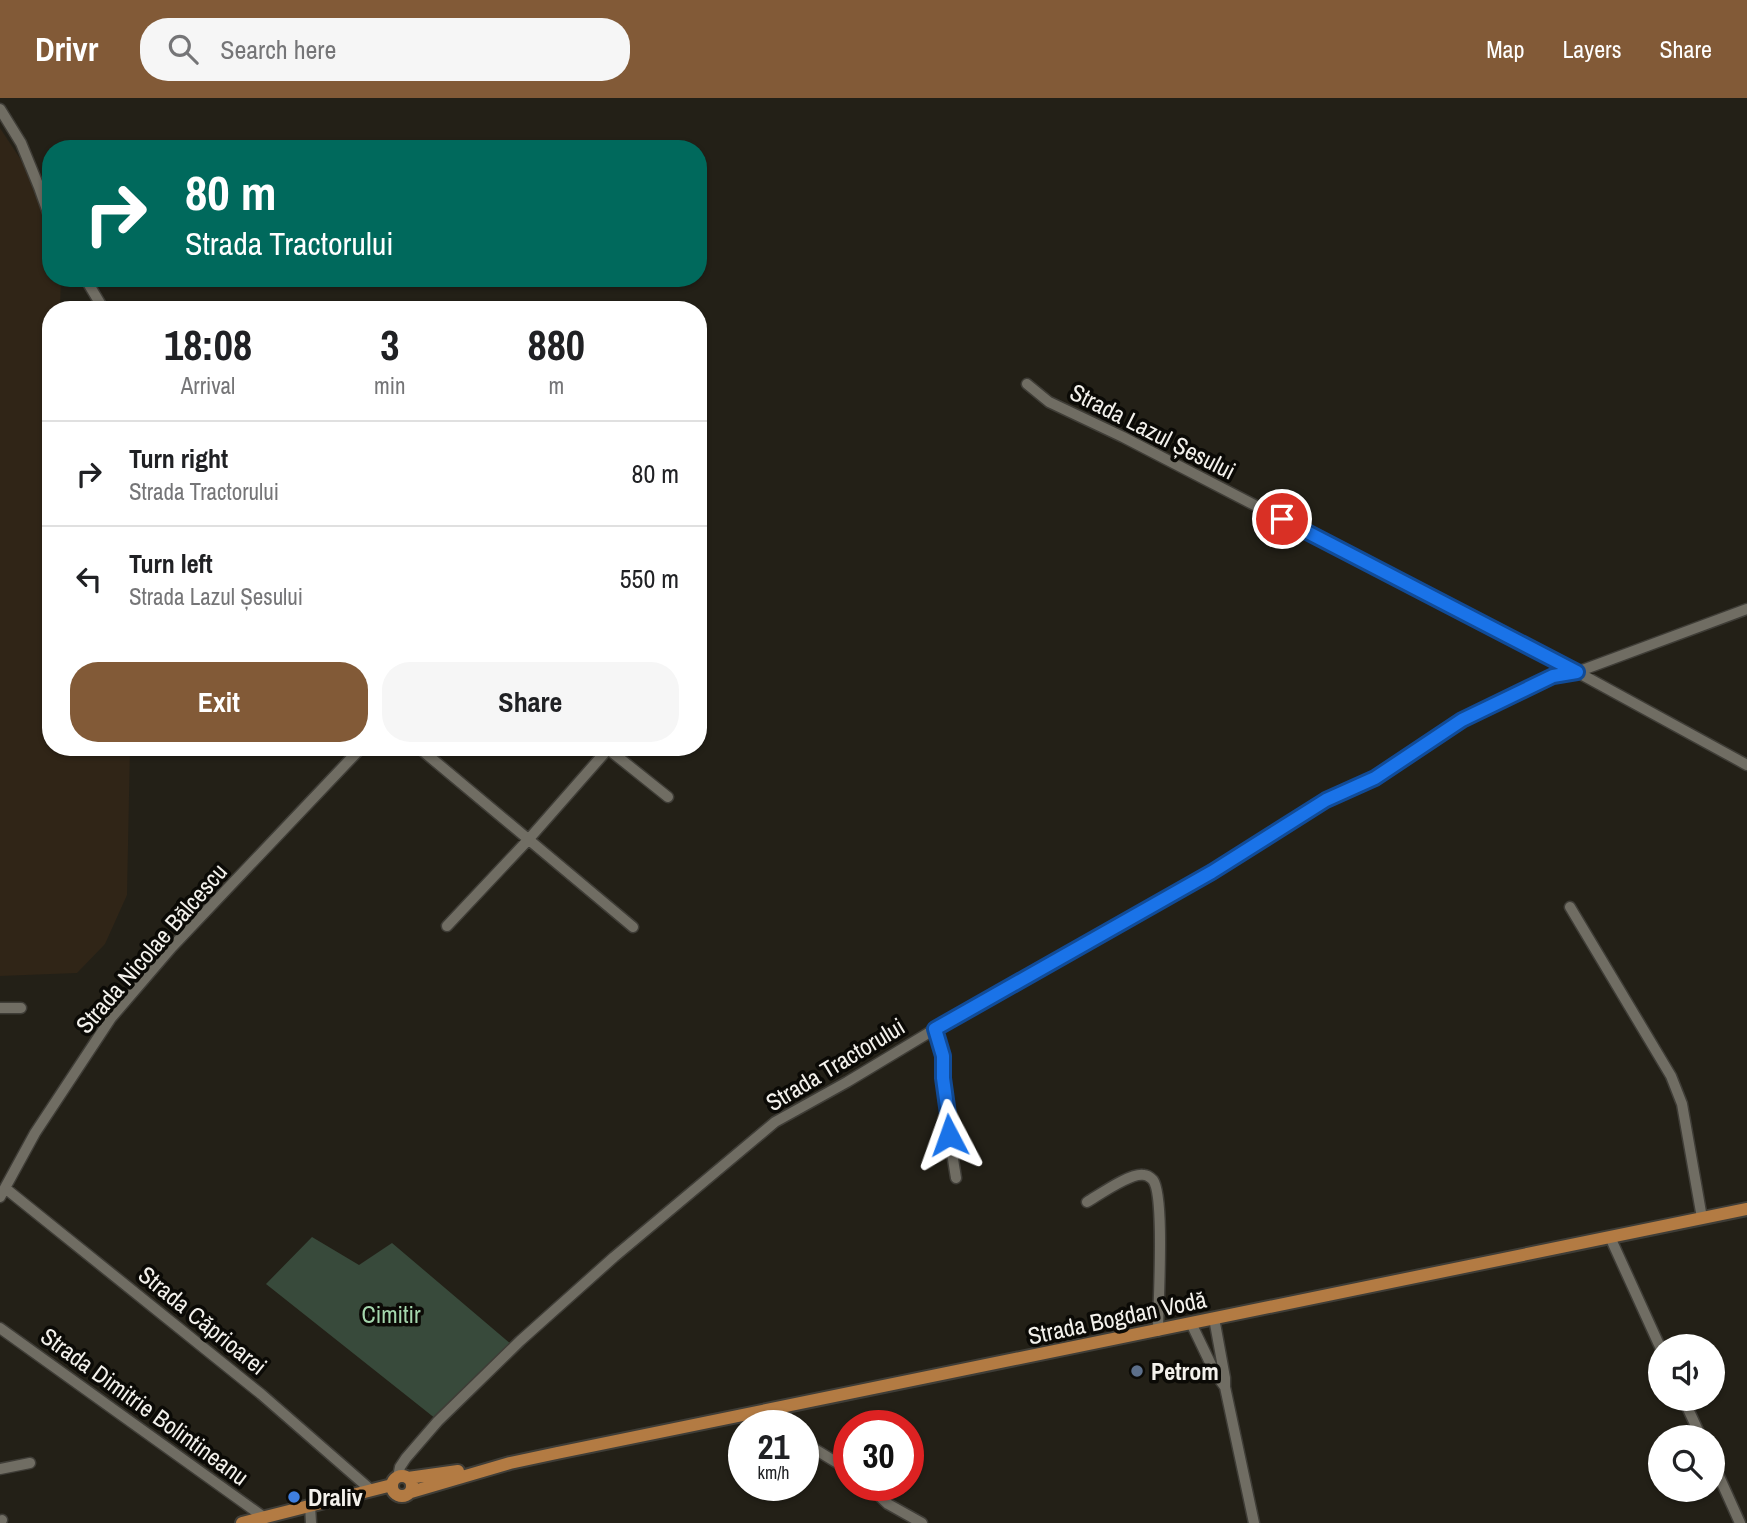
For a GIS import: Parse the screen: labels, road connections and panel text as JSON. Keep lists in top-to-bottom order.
{
  "streets": {
    "main road": ["Strada Bogdan Vodă"],
    "street": [
      "Strada Lazul Șesului",
      "Strada Nicolae Bălcescu",
      "Strada Tractorului",
      "Strada Căprioarei",
      "Strada Dimitrie Bolintineanu"
    ]
  },
  "crossings": [
    ["Strada Lazul Șesului", "Strada Tractorului"],
    ["Strada Nicolae Bălcescu", "Strada Căprioarei"],
    ["Strada Tractorului", "Strada Bogdan Vodă"],
    ["Strada Bogdan Vodă", "Strada Căprioarei"],
    ["Strada Bogdan Vodă", "Strada Dimitrie Bolintineanu"]
  ],
  "parks": ["Cimitir"],
  "places": ["Petrom", "Draliv"],
  "page": {
    "header": "Drivr",
    "search": "Search here",
    "nav": ["Map", "Layers", "Share"],
    "turn": ["80 m", "Strada Tractorului"],
    "eta": [
      "18:08",
      "Arrival",
      "3",
      "min",
      "880",
      "m"
    ],
    "list": [
      {
        "name": "Turn right",
        "note": "Strada Tractorului",
        "value": "80 m"
      },
      {
        "name": "Turn left",
        "note": "Strada Lazul Șesului",
        "value": "550 m"
      }
    ],
    "buttons": ["Exit", "Share"],
    "speed": "21 km/h",
    "limit": "30"
  }
}
